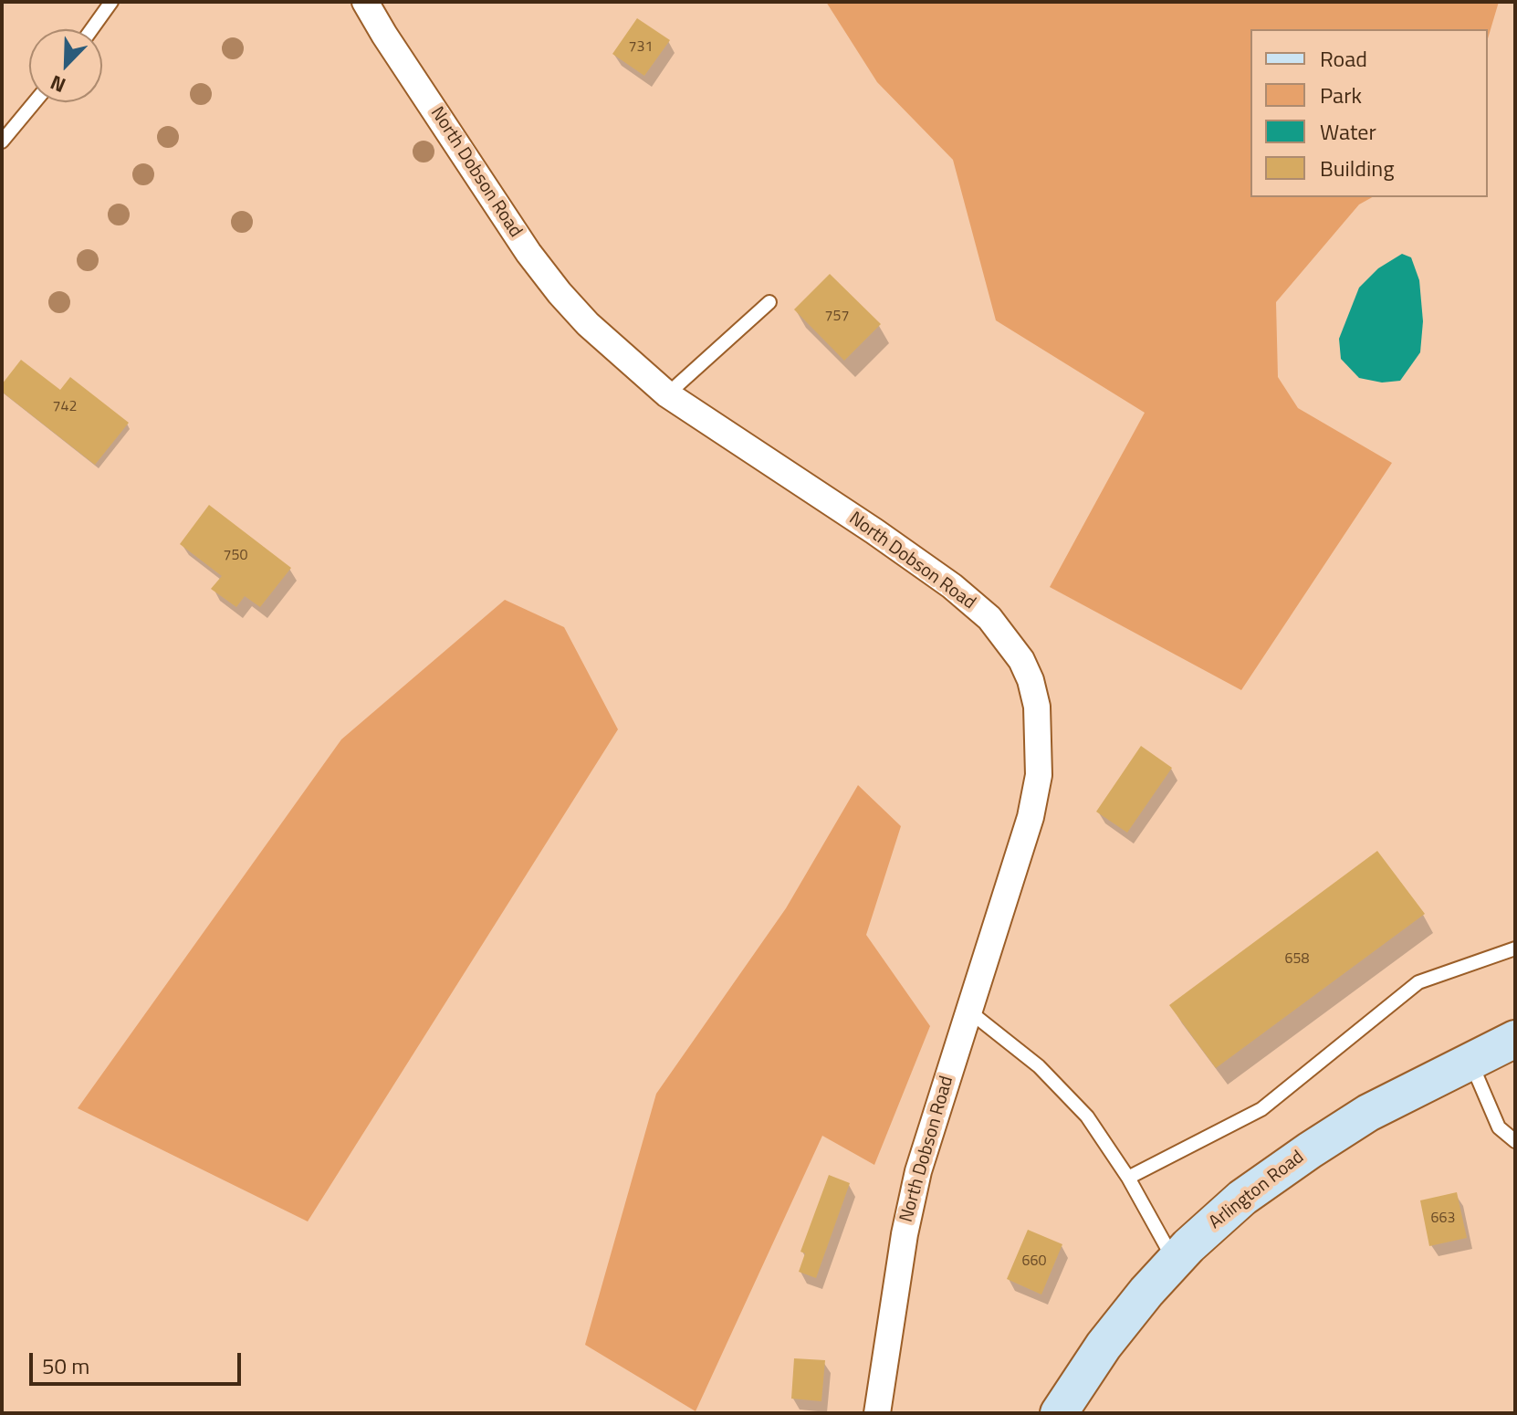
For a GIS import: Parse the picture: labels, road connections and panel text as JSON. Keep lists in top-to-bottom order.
{
  "streets": {
    "main road": ["Arlington Road"],
    "street": ["North Dobson Road"]
  },
  "house_numbers": [
    "731",
    "757",
    "742",
    "750",
    "658",
    "663",
    "660"
  ],
  "legend": [
    "Road",
    "Park",
    "Water",
    "Building"
  ],
  "scale_bar": "50 m",
  "north": "bottom left"
}
